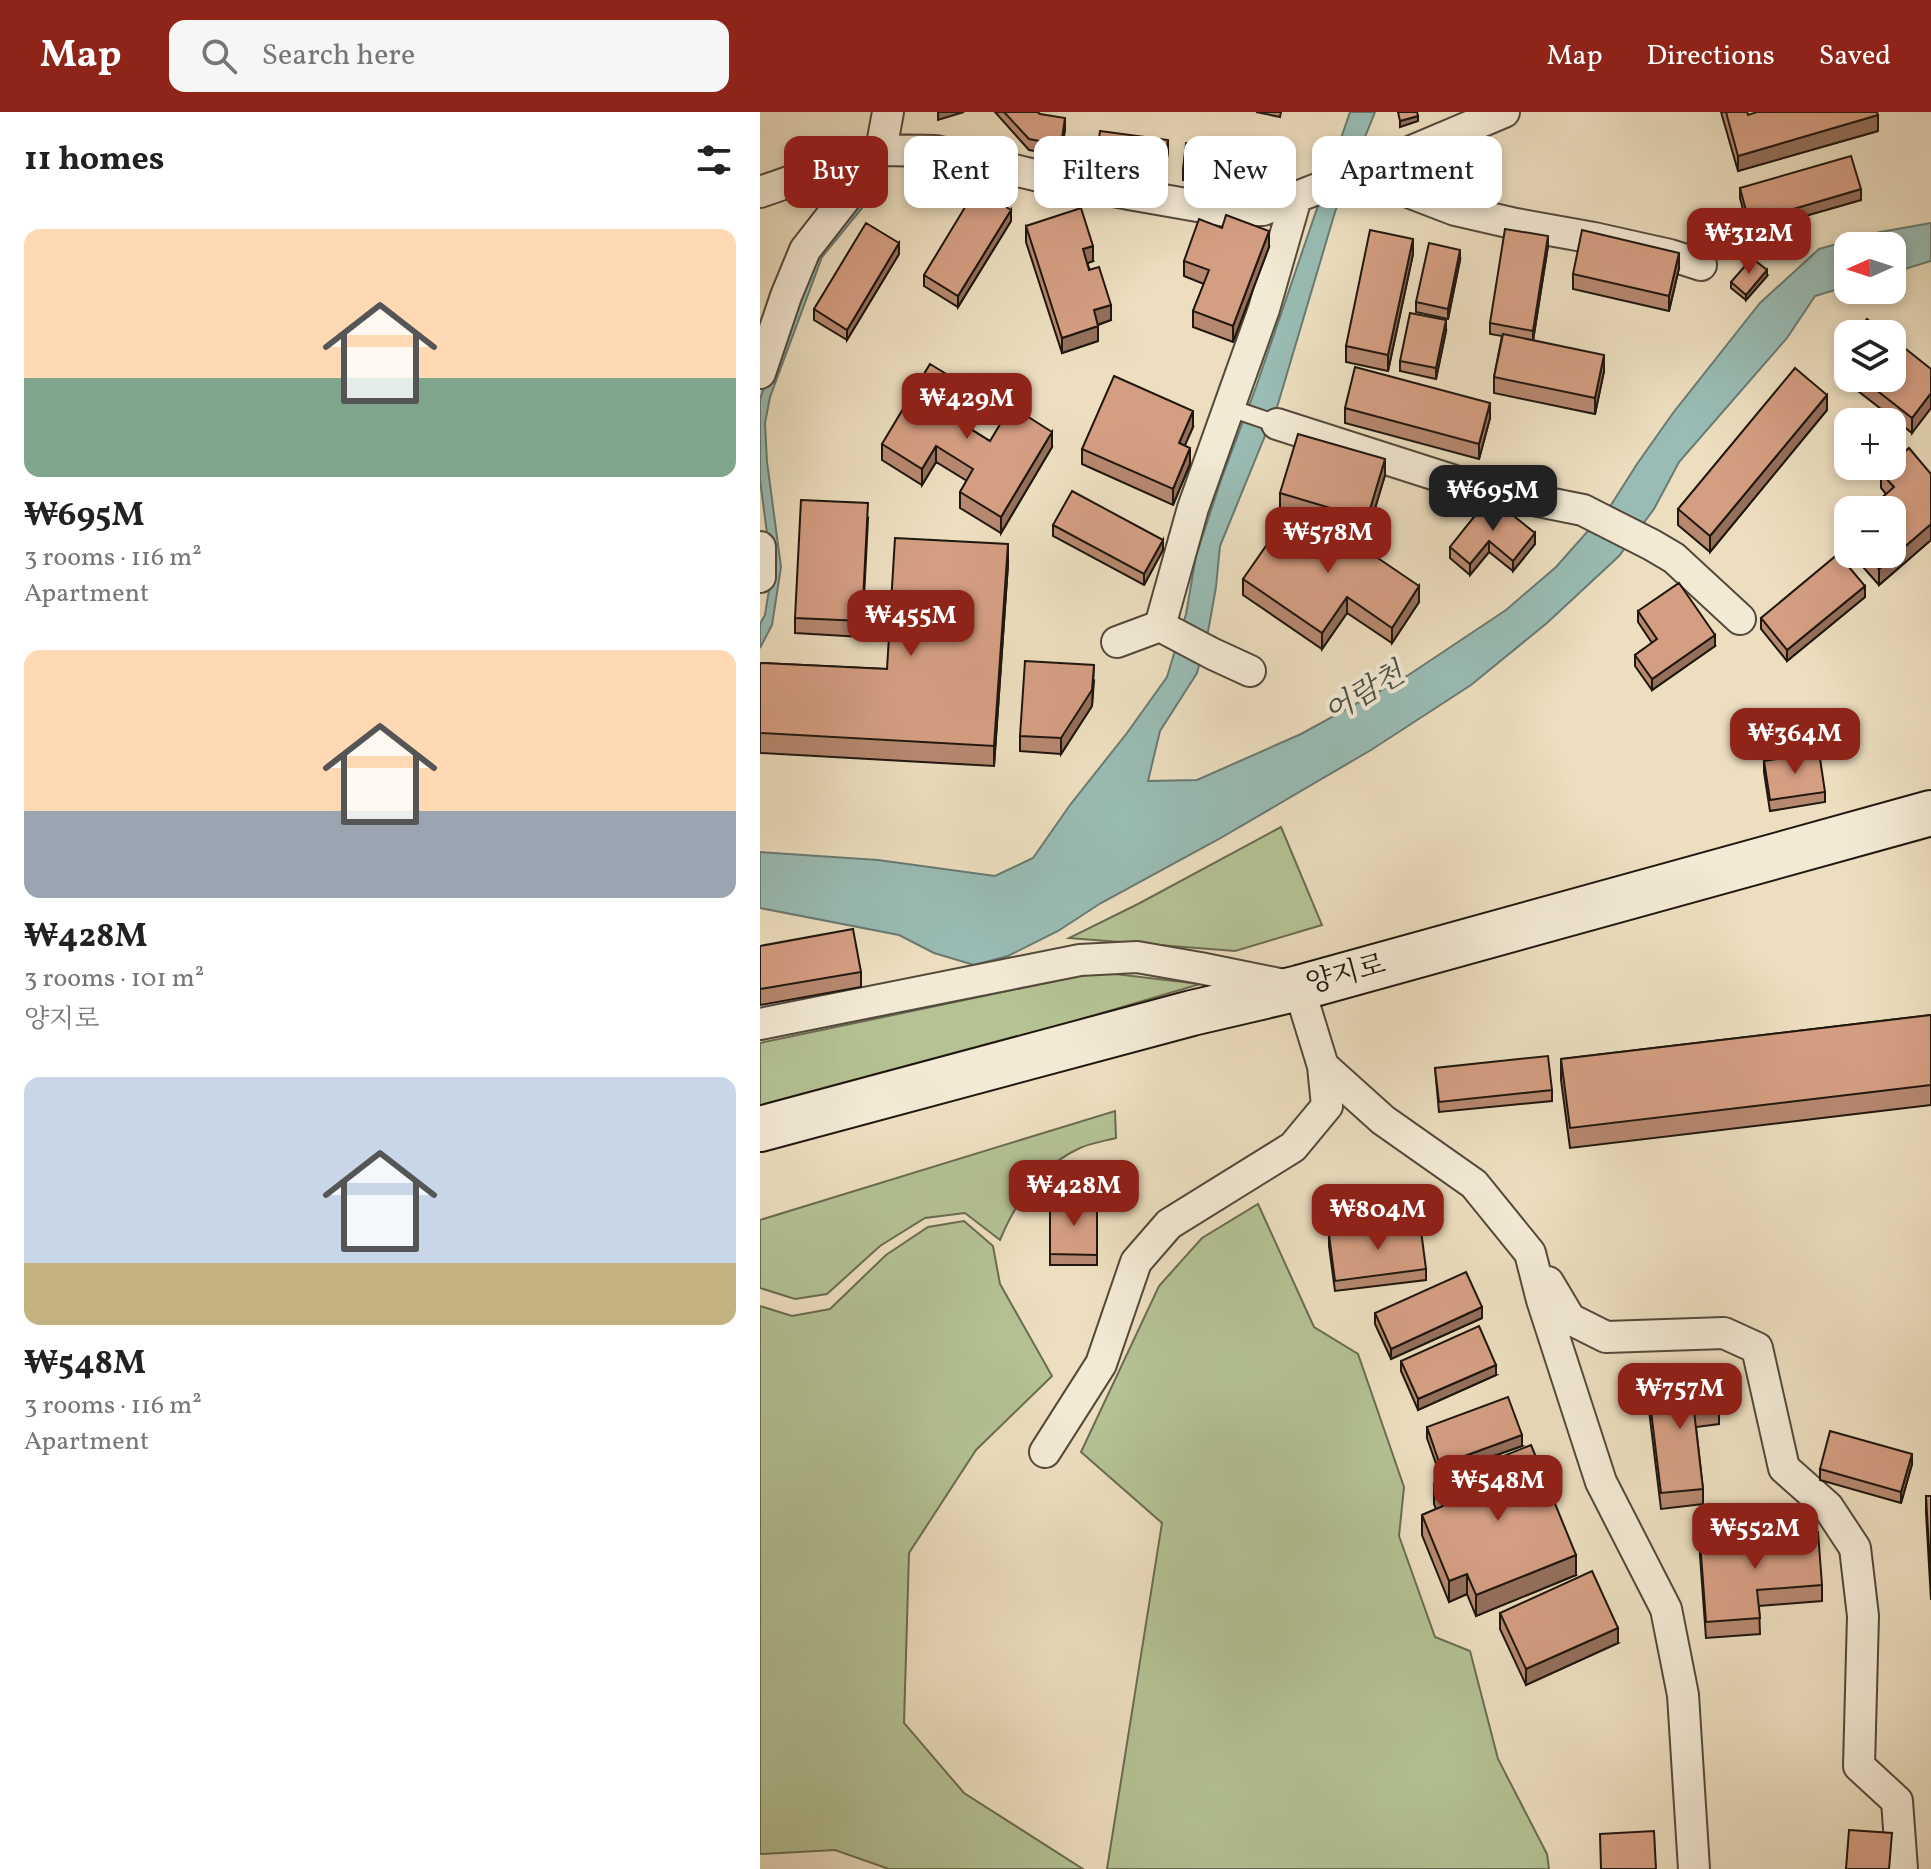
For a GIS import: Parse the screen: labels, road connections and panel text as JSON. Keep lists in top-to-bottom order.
{
  "streets": {
    "street": ["양지로"]
  },
  "water": ["어람천"],
  "north": "left",
  "page": {
    "header": "Map",
    "search": "Search here",
    "nav": ["Map", "Directions", "Saved"],
    "heading": "11 homes",
    "chip": [
      "Buy",
      "Rent",
      "Filters",
      "New",
      "Apartment"
    ],
    "list": [
      {
        "name": "₩695M",
        "note": "3 rooms · 116 m² · Apartment"
      },
      {
        "name": "₩428M",
        "note": "3 rooms · 101 m² · 양지로"
      },
      {
        "name": "₩548M",
        "note": "3 rooms · 116 m² · Apartment"
      }
    ],
    "price": [
      "₩312M",
      "₩429M",
      "₩695M",
      "₩578M",
      "₩455M",
      "₩364M",
      "₩428M",
      "₩804M",
      "₩757M",
      "₩548M",
      "₩552M"
    ],
    "map_buttons": ["+", "−"]
  }
}
